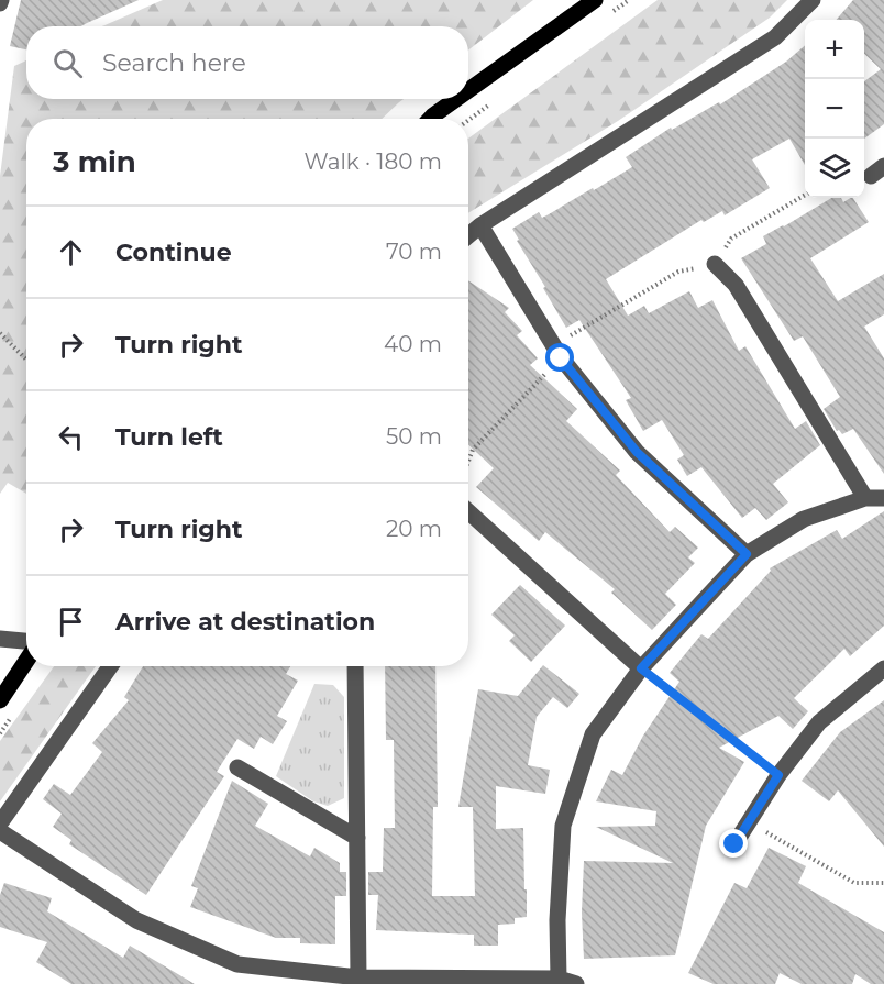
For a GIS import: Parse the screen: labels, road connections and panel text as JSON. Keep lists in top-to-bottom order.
{
  "page": {
    "map_buttons": ["+", "−"],
    "search": "Search here",
    "heading": ["3 min", "Walk · 180 m"],
    "list": [
      ["Continue", "70 m"],
      ["Turn right", "40 m"],
      ["Turn left", "50 m"],
      ["Turn right", "20 m"],
      "Arrive at destination"
    ]
  }
}
